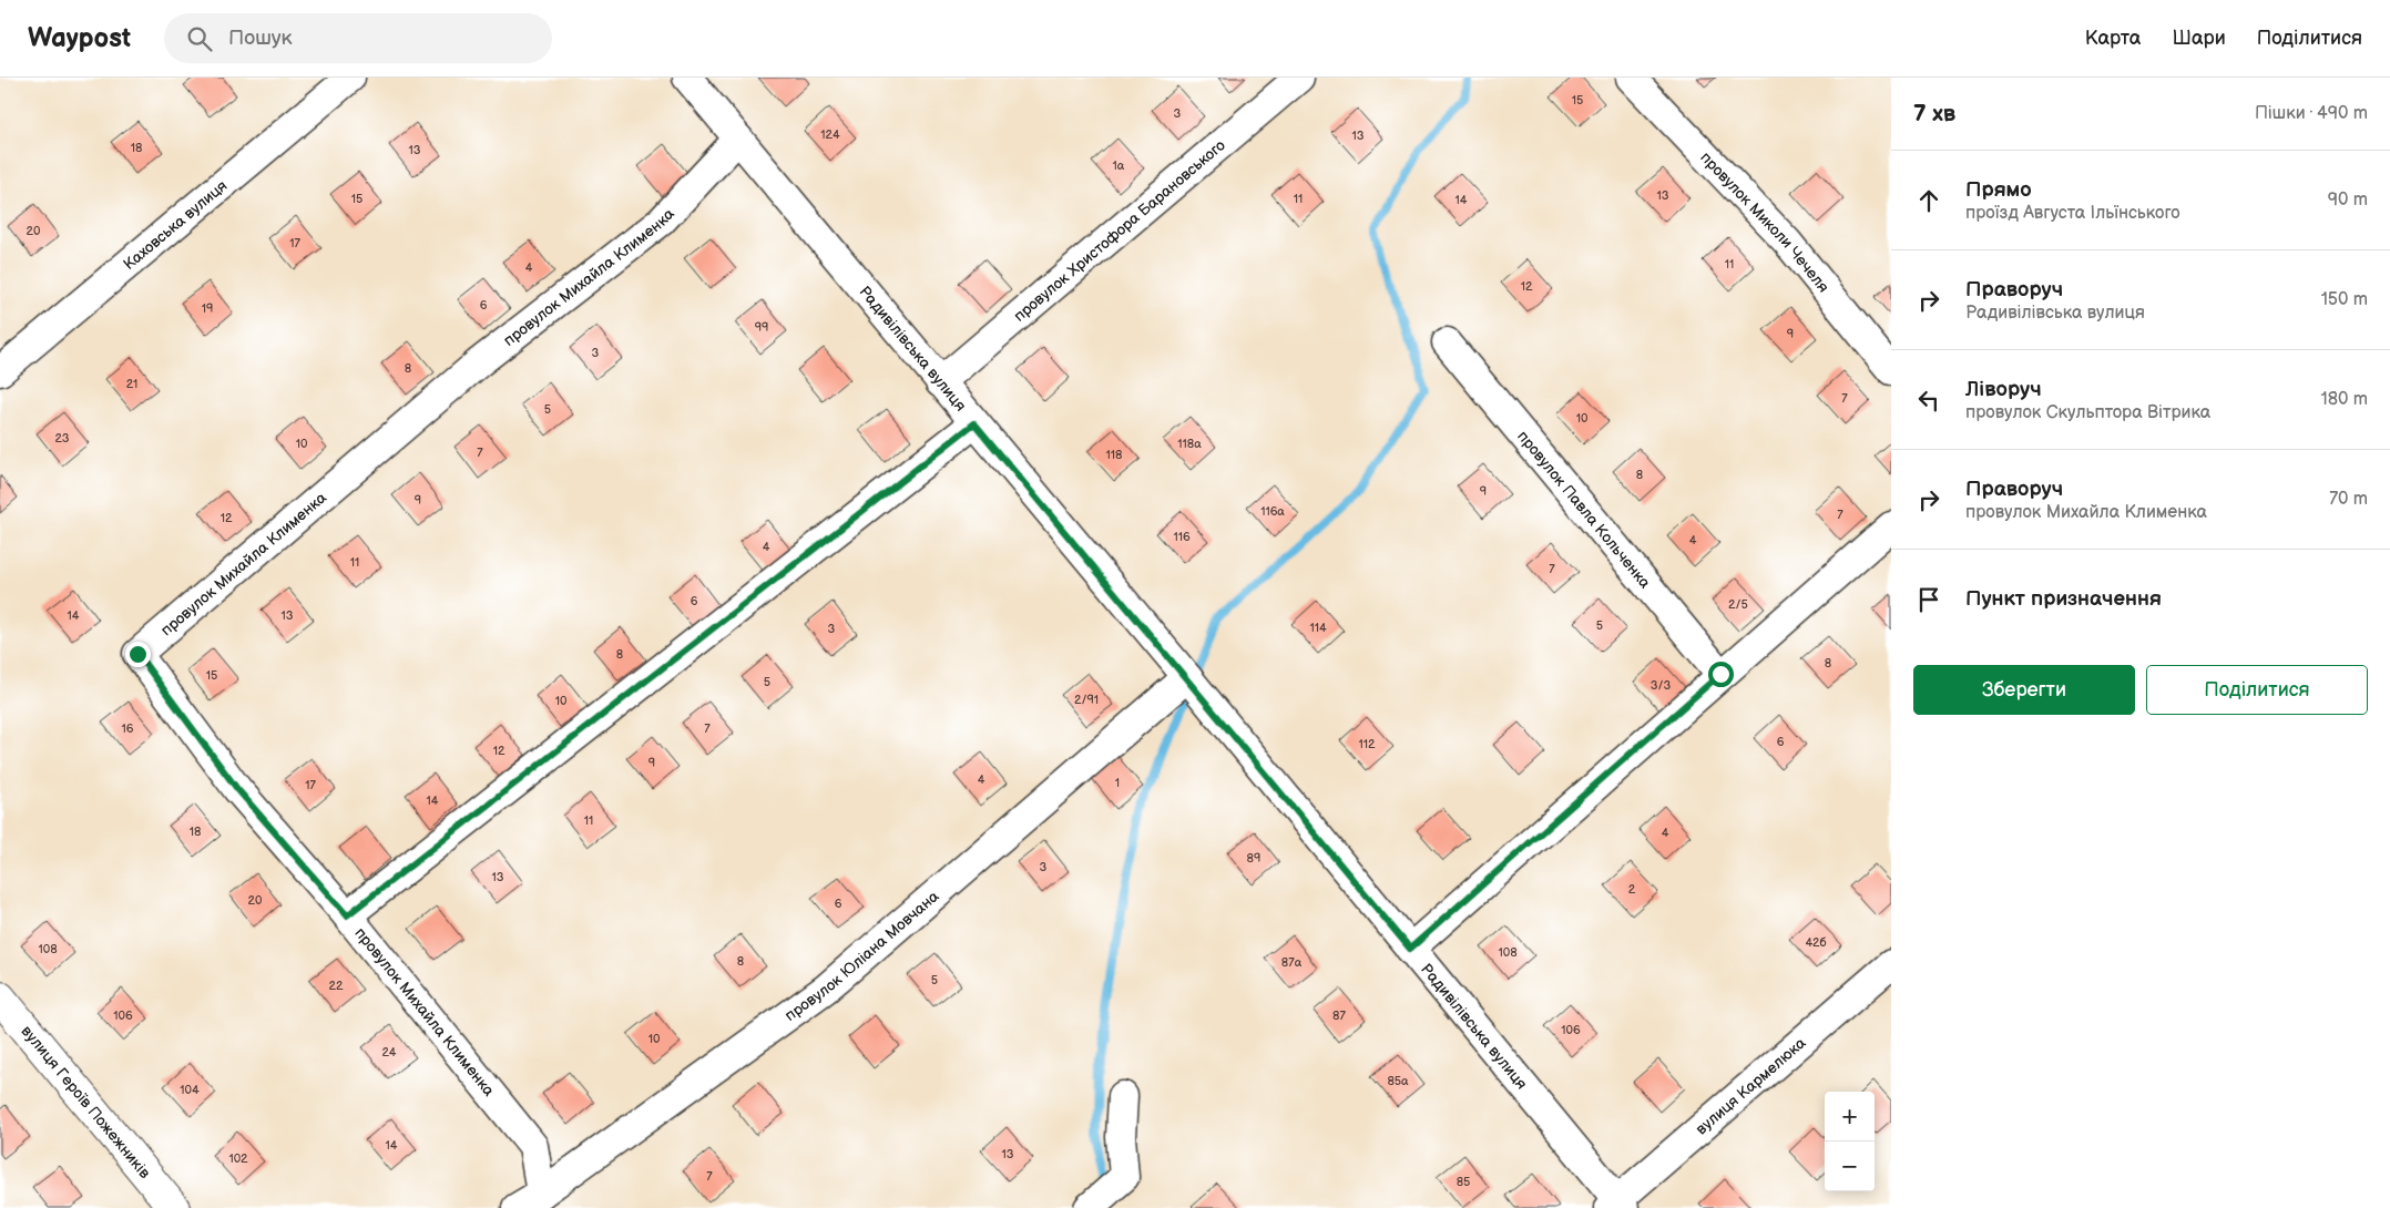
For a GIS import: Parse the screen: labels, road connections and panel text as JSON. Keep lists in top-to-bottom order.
{
  "streets": {
    "street": [
      "провулок Миколи Чечеля",
      "Каховська вулиця",
      "провулок Христофора Барановського",
      "провулок Михайла Клименка",
      "Радивілівська вулиця",
      "провулок Павла Кольченка",
      "провулок Юліана Мовчана",
      "вулиця Кармелюка",
      "вулиця Героїв Пожежників"
    ]
  },
  "crossings": [
    ["провулок Христофора Барановського", "Радивілівська вулиця"],
    ["провулок Михайла Клименка", "Радивілівська вулиця"],
    ["провулок Михайла Клименка", "провулок Юліана Мовчана"],
    ["Радивілівська вулиця", "провулок Юліана Мовчана"],
    ["Радивілівська вулиця", "вулиця Кармелюка"]
  ],
  "house_numbers": [
    "15",
    "3",
    "124",
    "13",
    "18",
    "13",
    "1а",
    "13",
    "15",
    "11",
    "14",
    "20",
    "17",
    "11",
    "4",
    "12",
    "6",
    "19",
    "99",
    "9",
    "3",
    "8",
    "21",
    "7",
    "5",
    "10",
    "23",
    "10",
    "118а",
    "7",
    "118",
    "8",
    "9",
    "9",
    "116а",
    "7",
    "12",
    "116",
    "4",
    "4",
    "11",
    "7",
    "6",
    "2/5",
    "14",
    "13",
    "5",
    "114",
    "3",
    "8",
    "8",
    "15",
    "5",
    "3/3",
    "2/91",
    "10",
    "16",
    "7",
    "6",
    "112",
    "12",
    "9",
    "4",
    "1",
    "17",
    "14",
    "11",
    "18",
    "4",
    "89",
    "3",
    "13",
    "2",
    "20",
    "6",
    "42б",
    "108",
    "108",
    "8",
    "87а",
    "5",
    "22",
    "106",
    "87",
    "106",
    "10",
    "24",
    "85а",
    "104",
    "14",
    "13",
    "102",
    "7",
    "85"
  ],
  "page": {
    "header": "Waypost",
    "search": "Пошук",
    "nav": ["Карта", "Шари", "Поділитися"],
    "heading": ["7 хв", "Пішки · 490 m"],
    "list": [
      ["Прямо", "проїзд Августа Ільїнського", "90 m"],
      ["Праворуч", "Радивілівська вулиця", "150 m"],
      ["Ліворуч", "провулок Скульптора Вітрика", "180 m"],
      ["Праворуч", "провулок Михайла Клименка", "70 m"],
      "Пункт призначення"
    ],
    "buttons": ["Зберегти", "Поділитися"],
    "map_buttons": ["+", "−"]
  }
}
